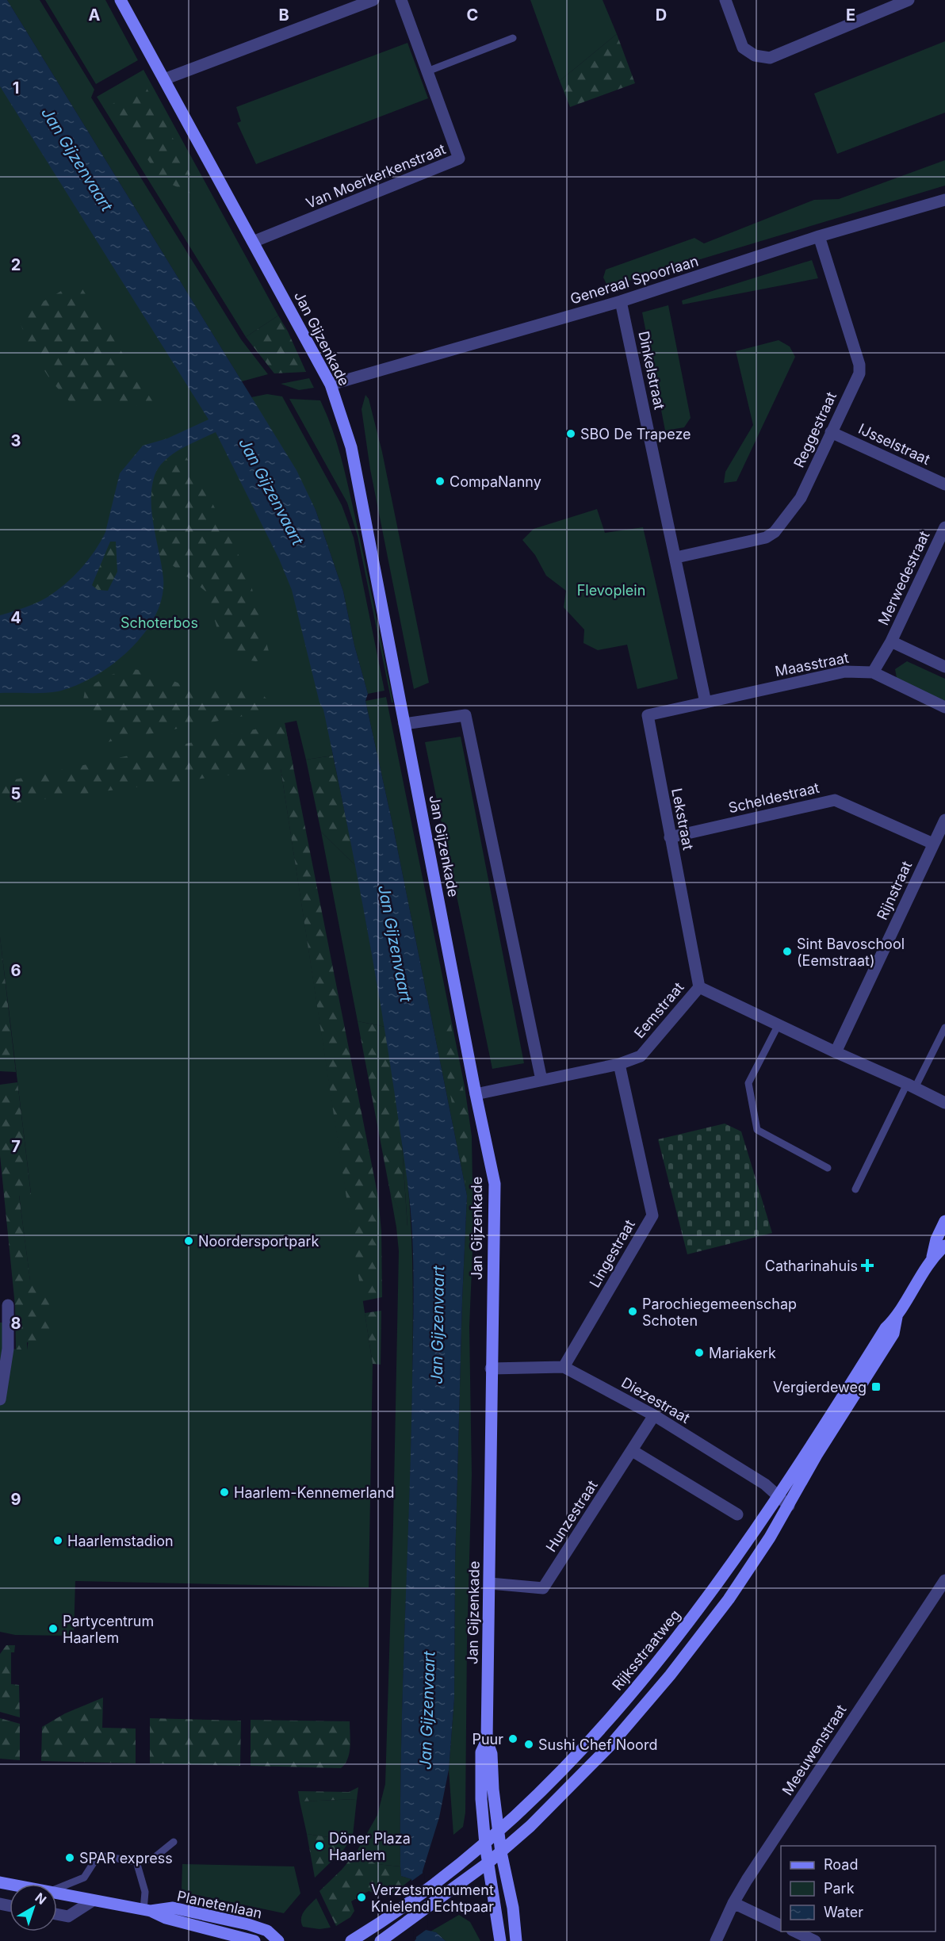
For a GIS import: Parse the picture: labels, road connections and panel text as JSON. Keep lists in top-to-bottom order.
{
  "streets": {
    "street": [
      "Van Moerkerkenstraat",
      "Generaal Spoorlaan",
      "Jan Gijzenkade",
      "Dinkelstraat",
      "Reggestraat",
      "IJsselstraat",
      "Merwedestraat",
      "Maasstraat",
      "Scheldestraat",
      "Lekstraat",
      "Rijnstraat",
      "Eemstraat",
      "Lingestraat",
      "Diezestraat",
      "Hunzestraat",
      "Rijksstraatweg",
      "Meeuwenstraat",
      "Planetenlaan"
    ]
  },
  "crossings": [
    ["Van Moerkerkenstraat", "Jan Gijzenkade"],
    ["Generaal Spoorlaan", "Jan Gijzenkade"],
    ["Generaal Spoorlaan", "Dinkelstraat"],
    ["Generaal Spoorlaan", "Reggestraat"],
    ["Jan Gijzenkade", "Eemstraat"],
    ["Jan Gijzenkade", "Diezestraat"],
    ["Jan Gijzenkade", "Hunzestraat"],
    ["Jan Gijzenkade", "Rijksstraatweg"],
    ["Dinkelstraat", "Reggestraat"],
    ["Reggestraat", "IJsselstraat"],
    ["Merwedestraat", "Maasstraat"],
    ["Maasstraat", "Lekstraat"],
    ["Scheldestraat", "Lekstraat"],
    ["Scheldestraat", "Rijnstraat"],
    ["Lekstraat", "Eemstraat"],
    ["Rijnstraat", "Eemstraat"],
    ["Eemstraat", "Lingestraat"],
    ["Lingestraat", "Diezestraat"],
    ["Diezestraat", "Hunzestraat"],
    ["Diezestraat", "Rijksstraatweg"]
  ],
  "water": ["Jan Gijzenvaart"],
  "parks": ["Flevoplein", "Schoterbos"],
  "places": {
    "other": [
      "SBO De Trapeze",
      "CompaNanny",
      "Sint Bavoschool (Eemstraat)",
      "Noordersportpark",
      "Parochiegemeenschap Schoten",
      "Mariakerk",
      "Haarlem-Kennemerland",
      "Haarlemstadion",
      "Partycentrum Haarlem",
      "Puur",
      "Sushi Chef Noord",
      "Döner Plaza Haarlem",
      "SPAR express",
      "Verzetsmonument Knielend Echtpaar"
    ],
    "health": ["Catharinahuis"],
    "transit": ["Vergierdeweg"]
  },
  "legend": ["Road", "Park", "Water"],
  "north": "top right",
  "grid": {
    "columns": [
      "A",
      "B",
      "C",
      "D",
      "E"
    ],
    "rows": [
      "1",
      "2",
      "3",
      "4",
      "5",
      "6",
      "7",
      "8",
      "9"
    ]
  }
}
